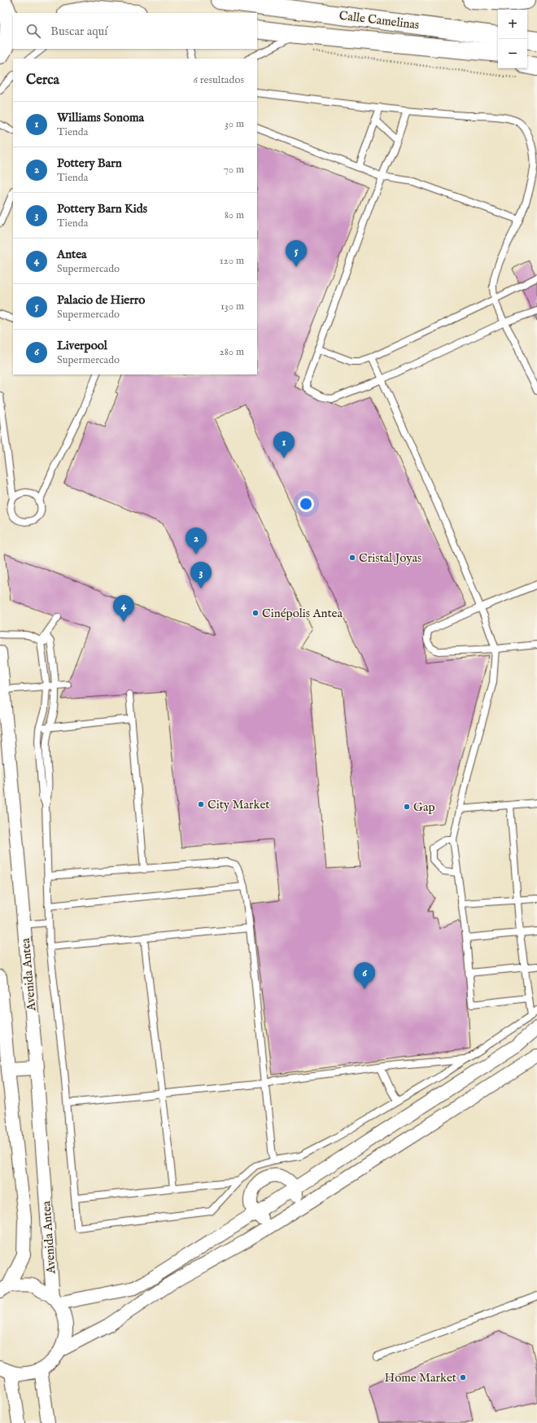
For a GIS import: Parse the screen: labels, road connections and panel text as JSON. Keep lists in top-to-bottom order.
{
  "streets": {
    "main road": ["Calle Camelinas"],
    "street": ["Avenida Antea"]
  },
  "places": [
    "Cristal Joyas",
    "Cinépolis Antea",
    "City Market",
    "Gap",
    "Home Market"
  ],
  "page": {
    "map_buttons": ["+", "−"],
    "search": "Buscar aquí",
    "heading": ["Cerca", "6 resultados"],
    "list": [
      {
        "mark": "1",
        "name": "Williams Sonoma",
        "note": "Tienda",
        "value": "30 m"
      },
      {
        "mark": "2",
        "name": "Pottery Barn",
        "note": "Tienda",
        "value": "70 m"
      },
      {
        "mark": "3",
        "name": "Pottery Barn Kids",
        "note": "Tienda",
        "value": "80 m"
      },
      {
        "mark": "4",
        "name": "Antea",
        "note": "Supermercado",
        "value": "120 m"
      },
      {
        "mark": "5",
        "name": "Palacio de Hierro",
        "note": "Supermercado",
        "value": "130 m"
      },
      {
        "mark": "6",
        "name": "Liverpool",
        "note": "Supermercado",
        "value": "280 m"
      }
    ],
    "pins": [
      "5",
      "1",
      "2",
      "3",
      "4",
      "6"
    ]
  }
}
